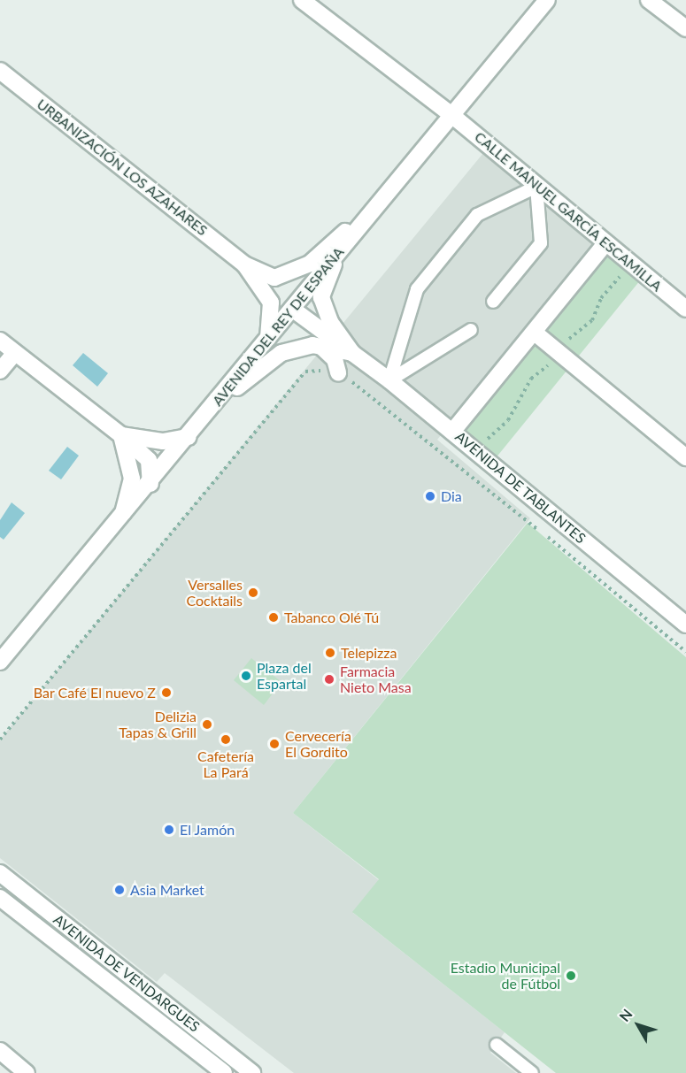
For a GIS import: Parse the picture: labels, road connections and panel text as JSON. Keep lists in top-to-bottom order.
{
  "streets": {
    "street": [
      "URBANIZACIÓN LOS AZAHARES",
      "CALLE MANUEL GARCÍA ESCAMILLA",
      "AVENIDA DEL REY DE ESPAÑA",
      "AVENIDA DE TABLANTES",
      "AVENIDA DE VENDARGUES"
    ]
  },
  "crossings": [
    ["CALLE MANUEL GARCÍA ESCAMILLA", "AVENIDA DEL REY DE ESPAÑA"],
    ["AVENIDA DEL REY DE ESPAÑA", "AVENIDA DE TABLANTES"]
  ],
  "places": [
    "Dia",
    "Versalles Cocktails",
    "Tabanco Olé Tú",
    "Telepizza",
    "Plaza del Espartal",
    "Farmacia Nieto Masa",
    "Bar Café El nuevo Z",
    "Delizia Tapas & Grill",
    "Cafetería La Pará",
    "Cervecería El Gordito",
    "El Jamón",
    "Asia Market",
    "Estadio Municipal de Fútbol"
  ],
  "north": "top left"
}
